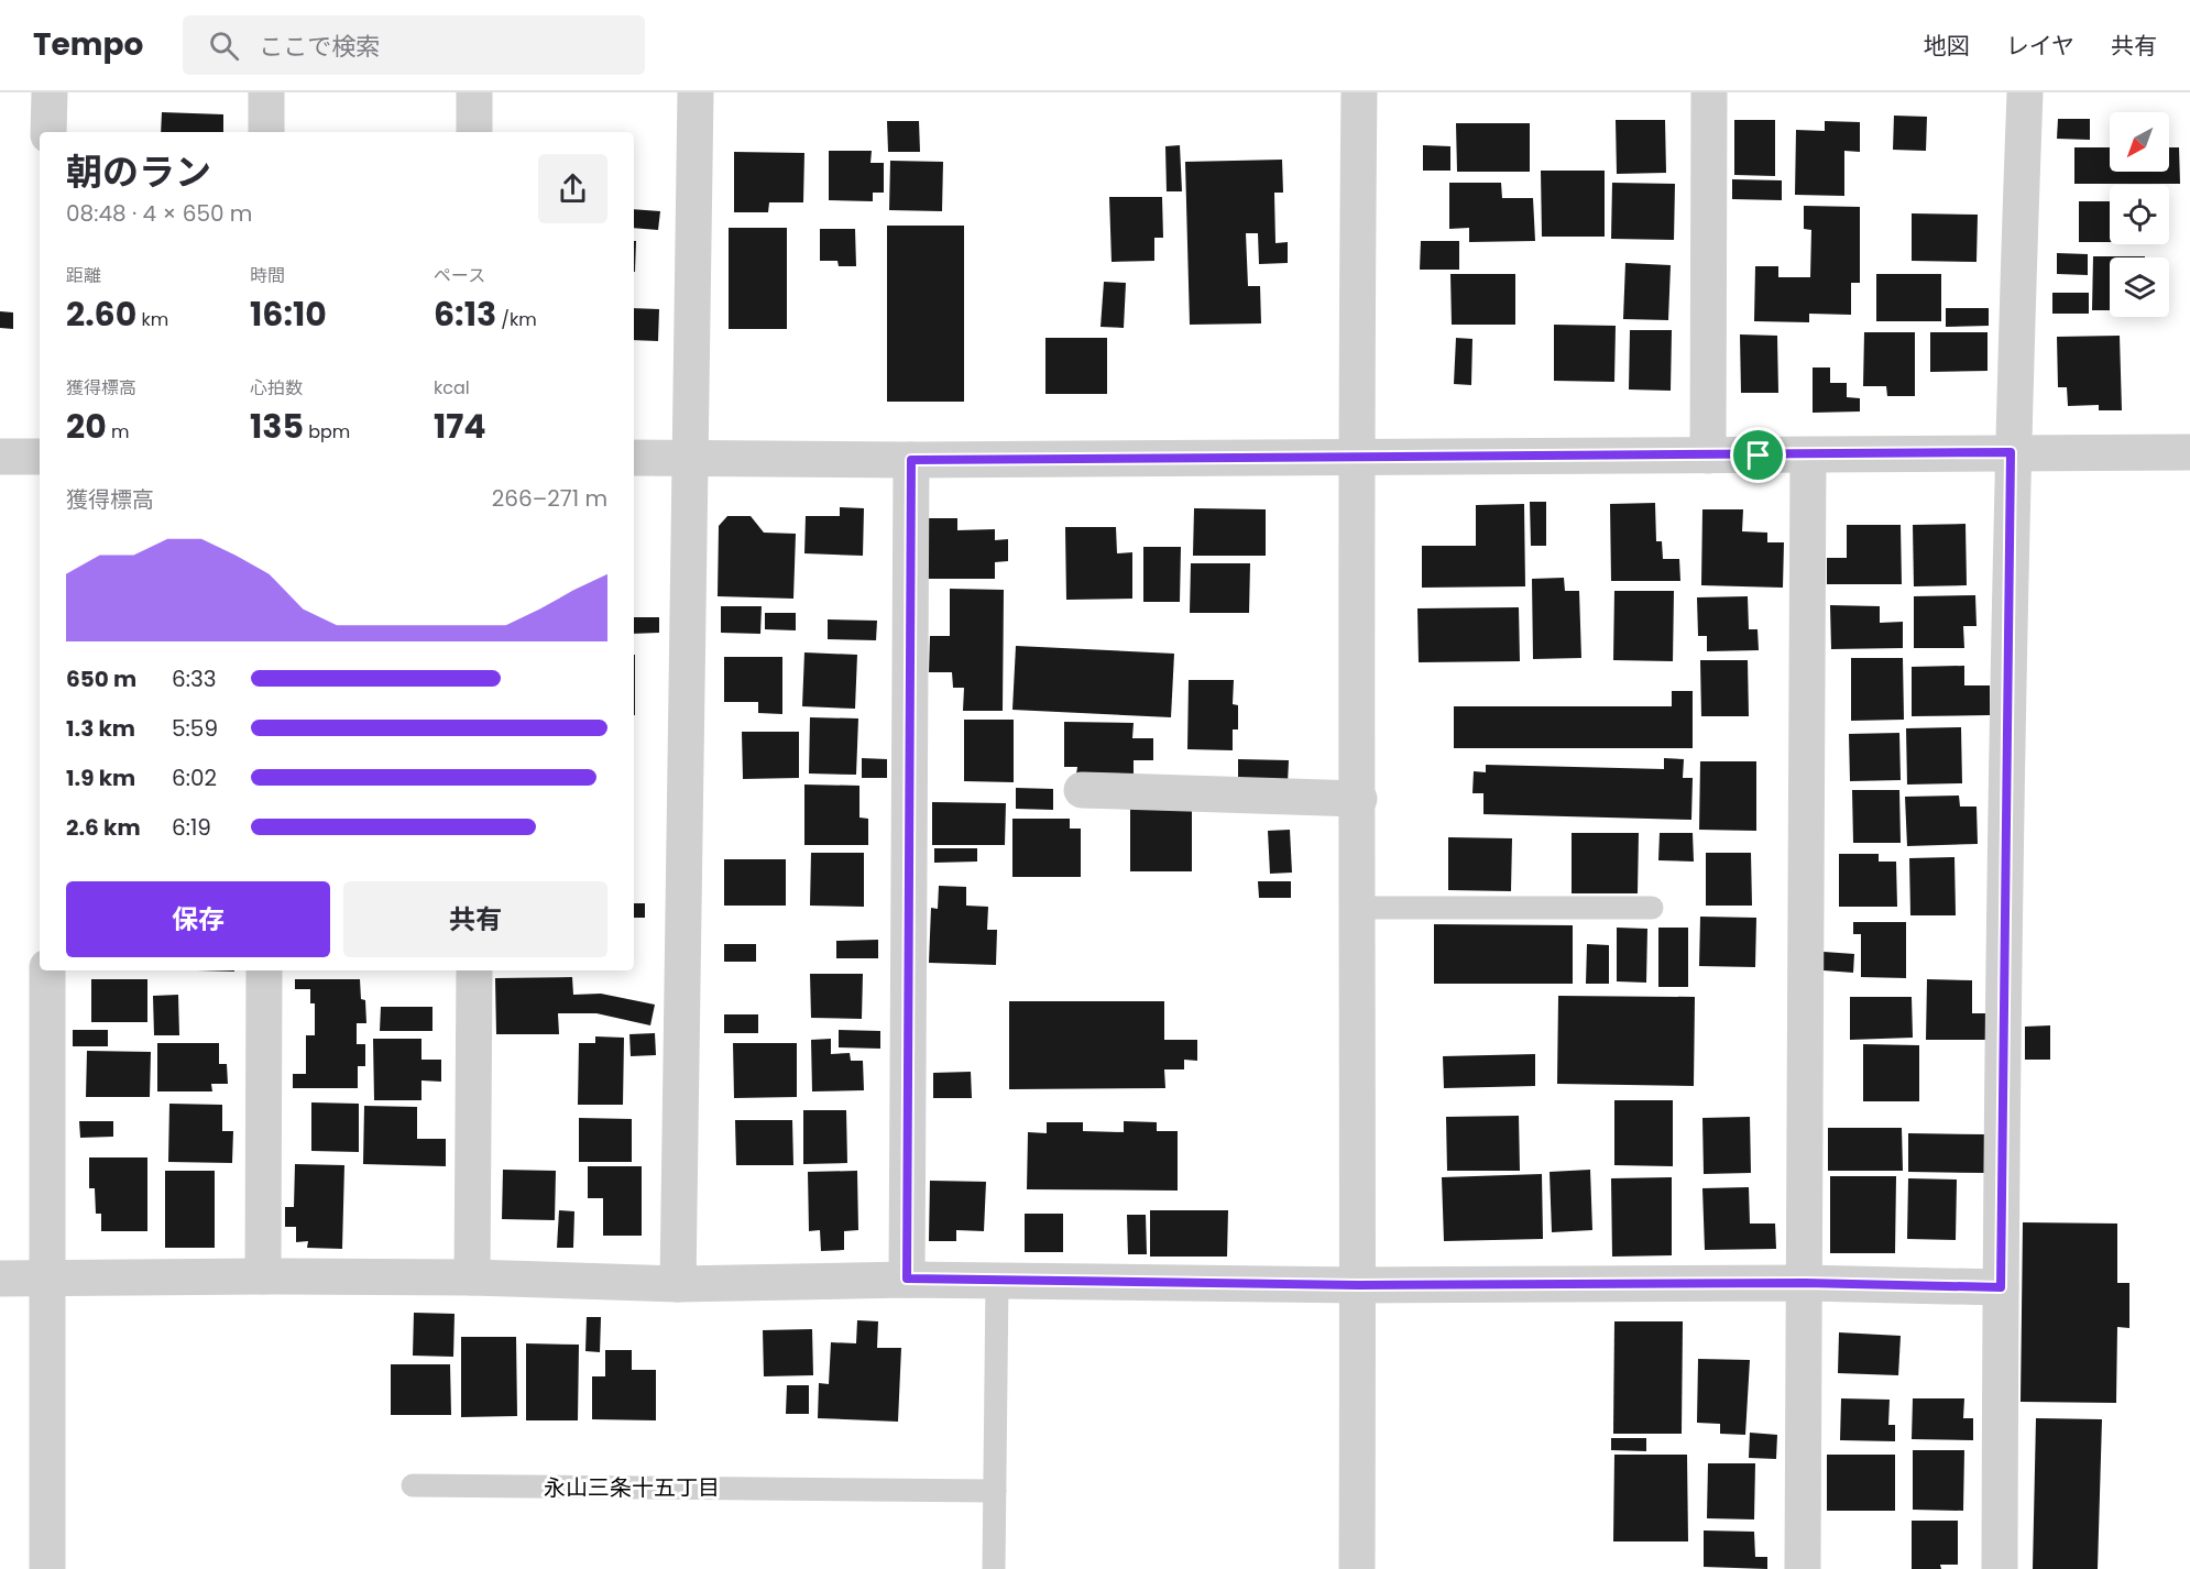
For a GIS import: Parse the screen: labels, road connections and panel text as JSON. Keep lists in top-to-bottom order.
{
  "districts": ["永山三条十五丁目"],
  "north": "bottom left",
  "page": {
    "header": "Tempo",
    "search": "ここで検索",
    "nav": ["地図", "レイヤ", "共有"],
    "heading": ["朝のラン", "08:48 · 4 × 650 m"],
    "stats": [
      ["距離", "2.60 km"],
      ["時間", "16:10"],
      ["ペース", "6:13 /km"],
      ["獲得標高", "20 m"],
      ["心拍数", "135 bpm"],
      ["kcal", "174"]
    ],
    "chart": ["獲得標高", "266–271 m"],
    "list": [
      {
        "name": "650 m",
        "note": "6:33"
      },
      {
        "name": "1.3 km",
        "note": "5:59"
      },
      {
        "name": "1.9 km",
        "note": "6:02"
      },
      {
        "name": "2.6 km",
        "note": "6:19"
      }
    ],
    "buttons": ["保存", "共有"]
  }
}
